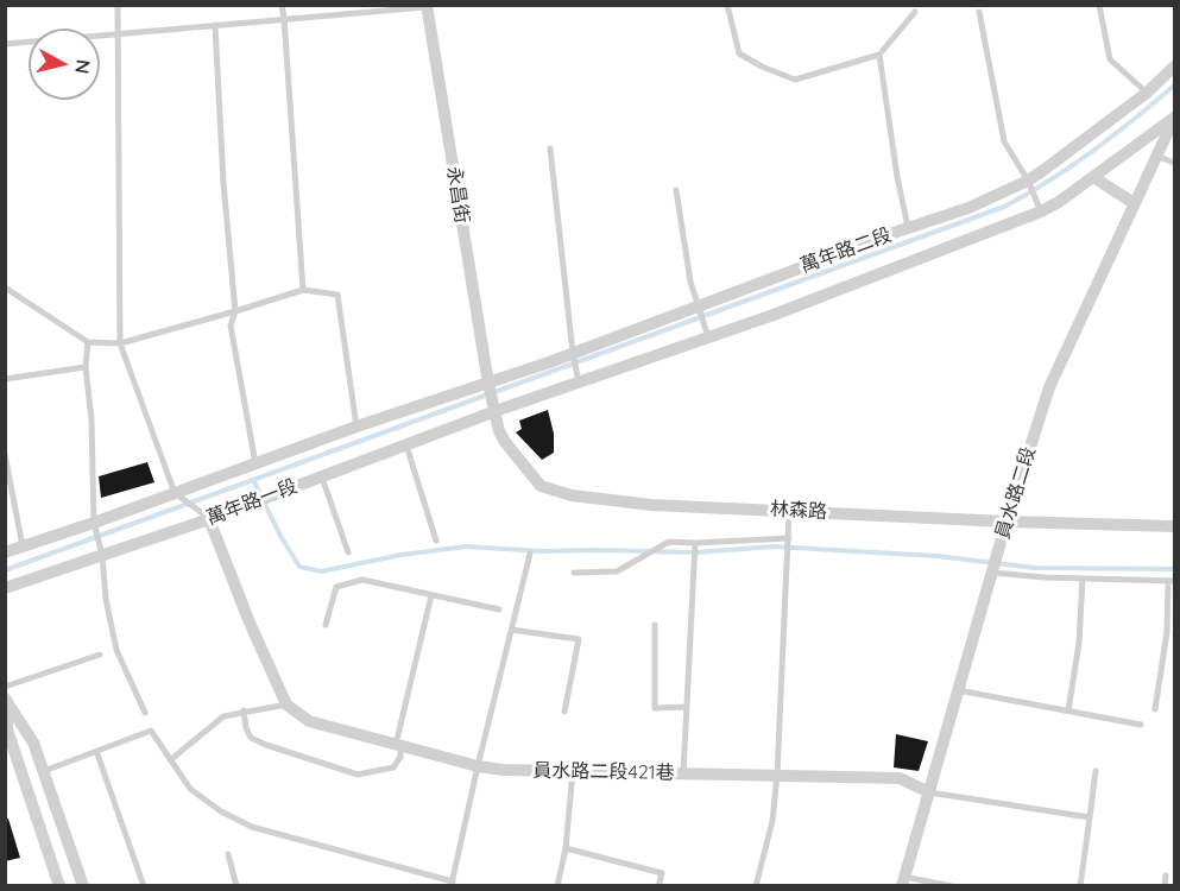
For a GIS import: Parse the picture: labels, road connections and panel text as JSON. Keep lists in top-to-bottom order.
{
  "streets": {
    "street": [
      "永昌街",
      "萬年路二段",
      "員水路二段",
      "萬年路一段",
      "林森路",
      "員水路二段421巷"
    ]
  },
  "crossings": [
    ["永昌街", "萬年路二段"],
    ["永昌街", "萬年路一段"],
    ["永昌街", "林森路"],
    ["萬年路二段", "員水路二段"],
    ["萬年路二段", "萬年路一段"],
    ["萬年路二段", "林森路"],
    ["員水路二段", "林森路"],
    ["員水路二段", "員水路二段421巷"],
    ["萬年路一段", "林森路"]
  ],
  "north": "right"
}
